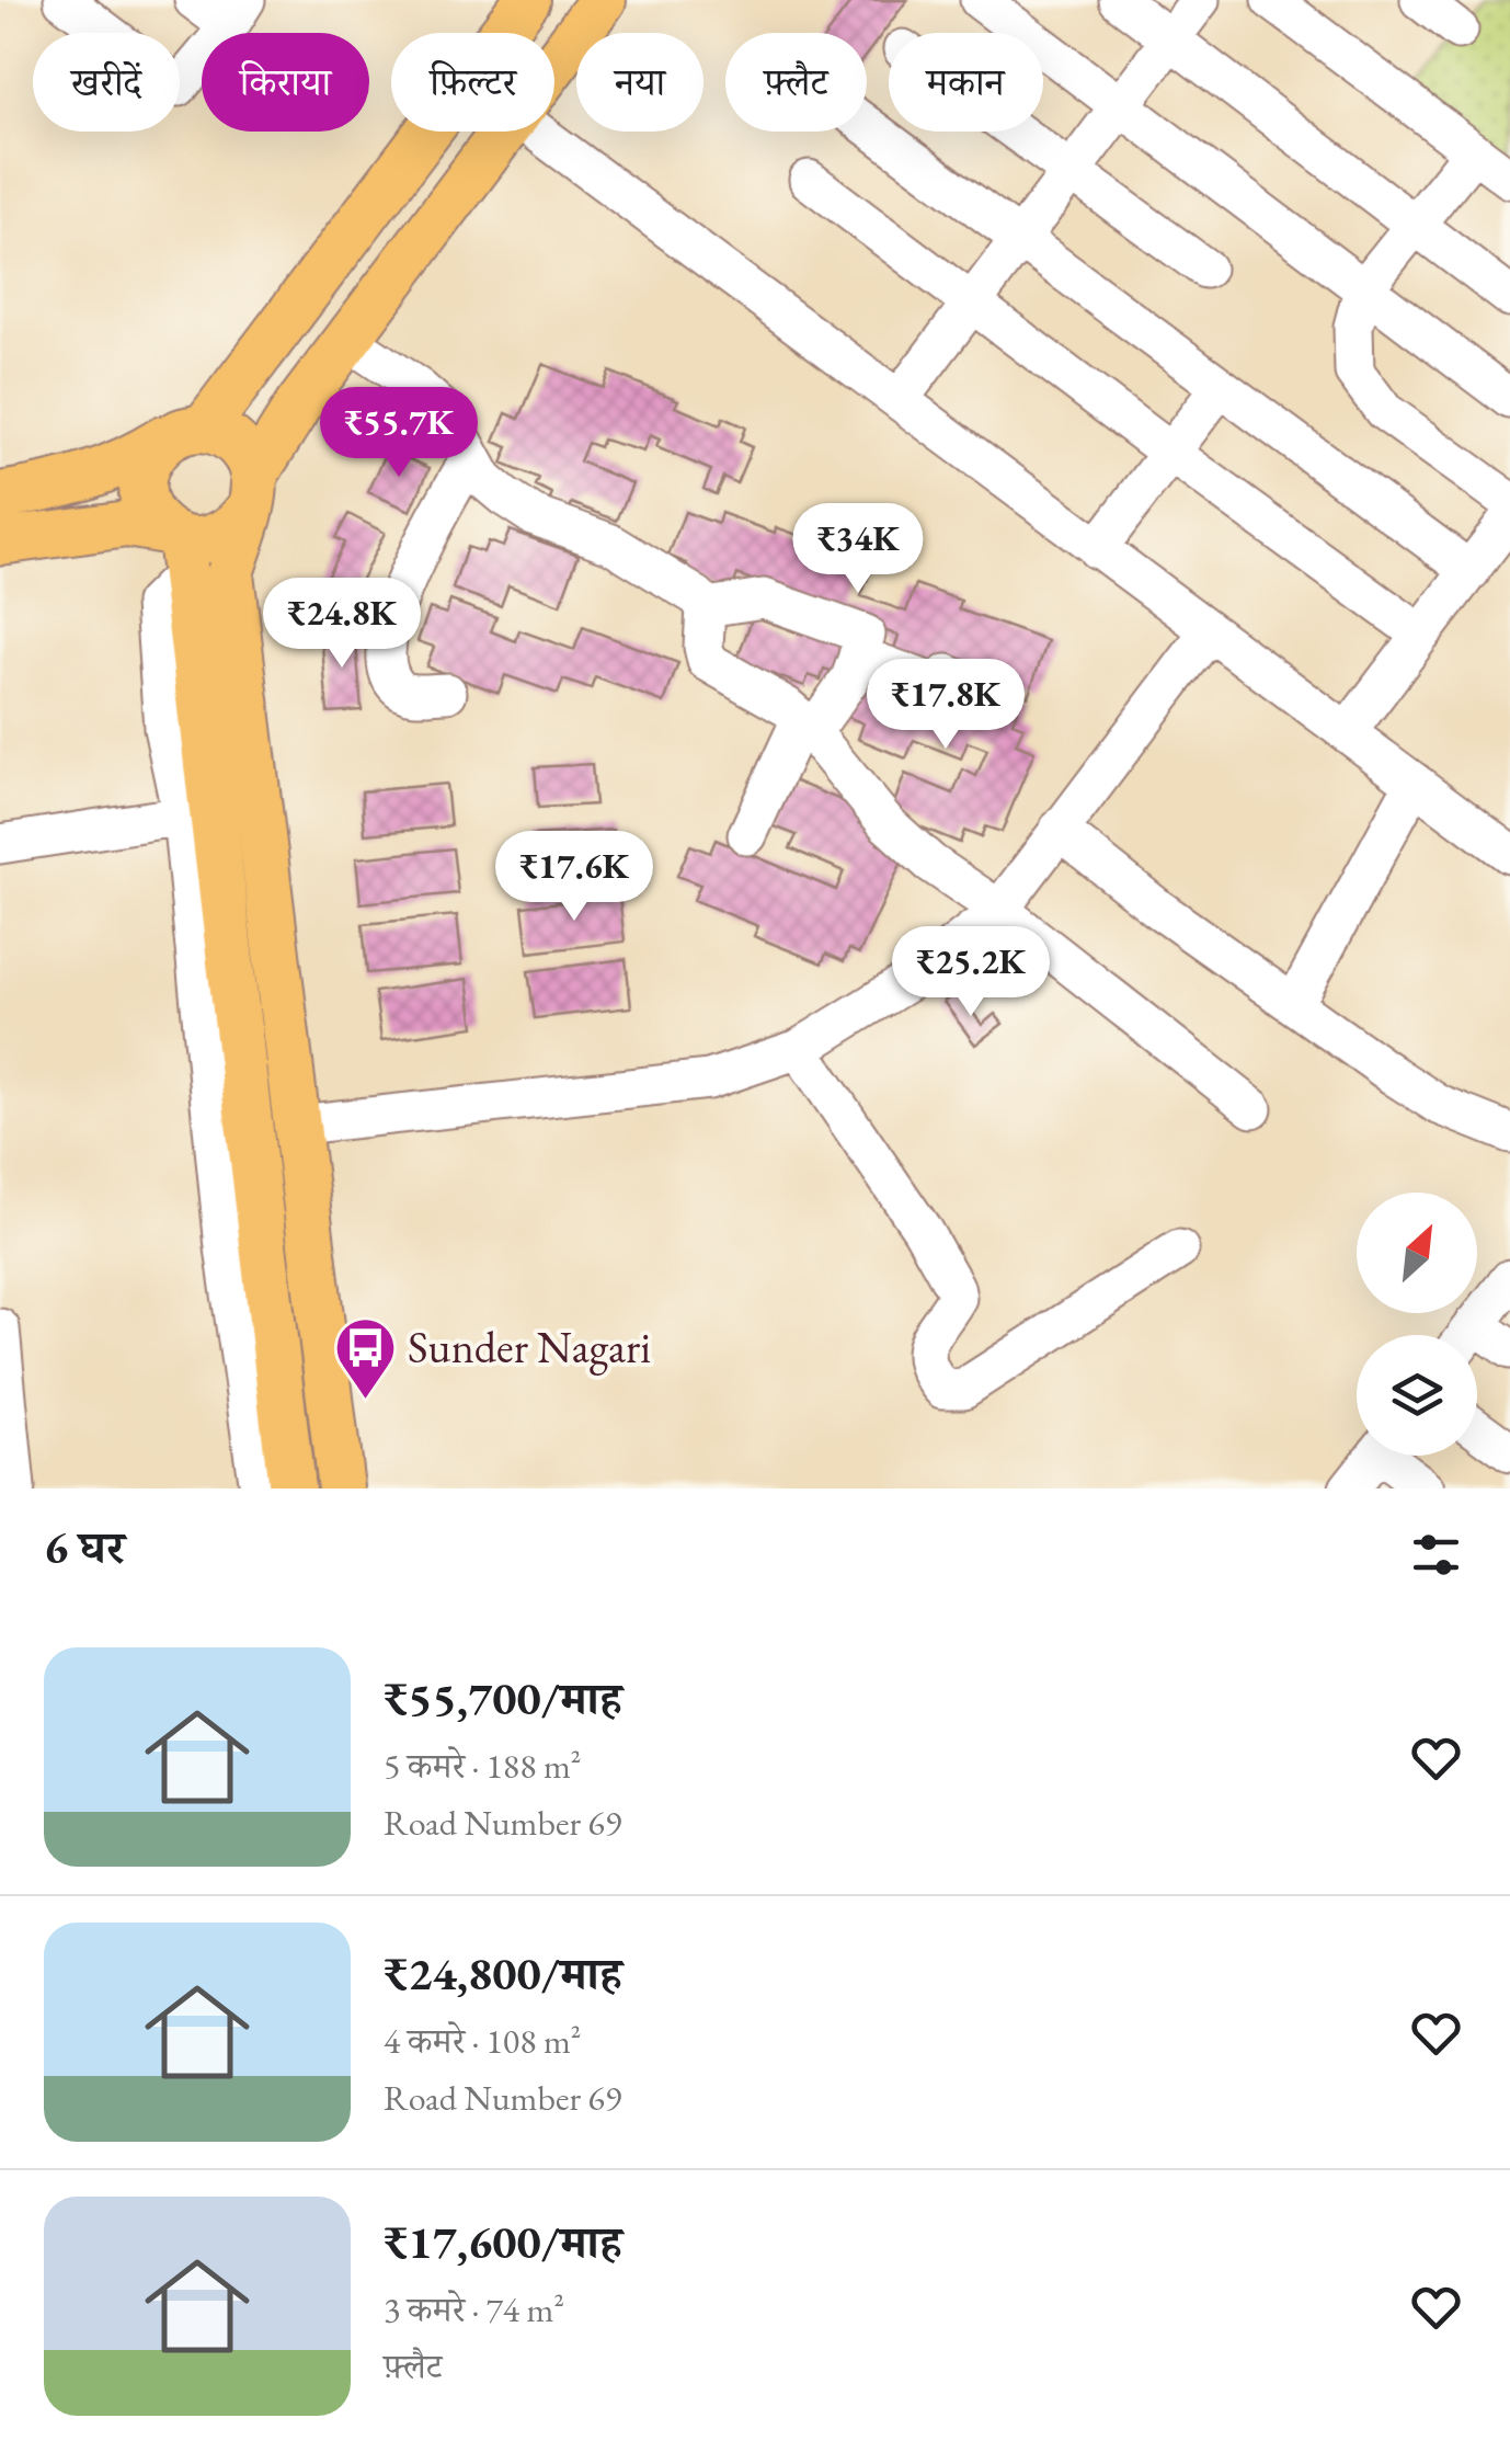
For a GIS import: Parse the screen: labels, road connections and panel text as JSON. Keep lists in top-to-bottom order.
{
  "places": {
    "bus stop": ["Sunder Nagari"]
  },
  "north": "top right",
  "page": {
    "chip": [
      "खरीदें",
      "किराया",
      "फ़िल्टर",
      "नया",
      "फ़्लैट",
      "मकान"
    ],
    "price": [
      "₹55.7K",
      "₹34K",
      "₹24.8K",
      "₹17.8K",
      "₹17.6K",
      "₹25.2K"
    ],
    "heading": "6 घर",
    "list": [
      {
        "name": "₹55,700/माह",
        "note": "5 कमरे · 188 m² · Road Number 69"
      },
      {
        "name": "₹24,800/माह",
        "note": "4 कमरे · 108 m² · Road Number 69"
      },
      {
        "name": "₹17,600/माह",
        "note": "3 कमरे · 74 m² · फ़्लैट"
      }
    ]
  }
}
